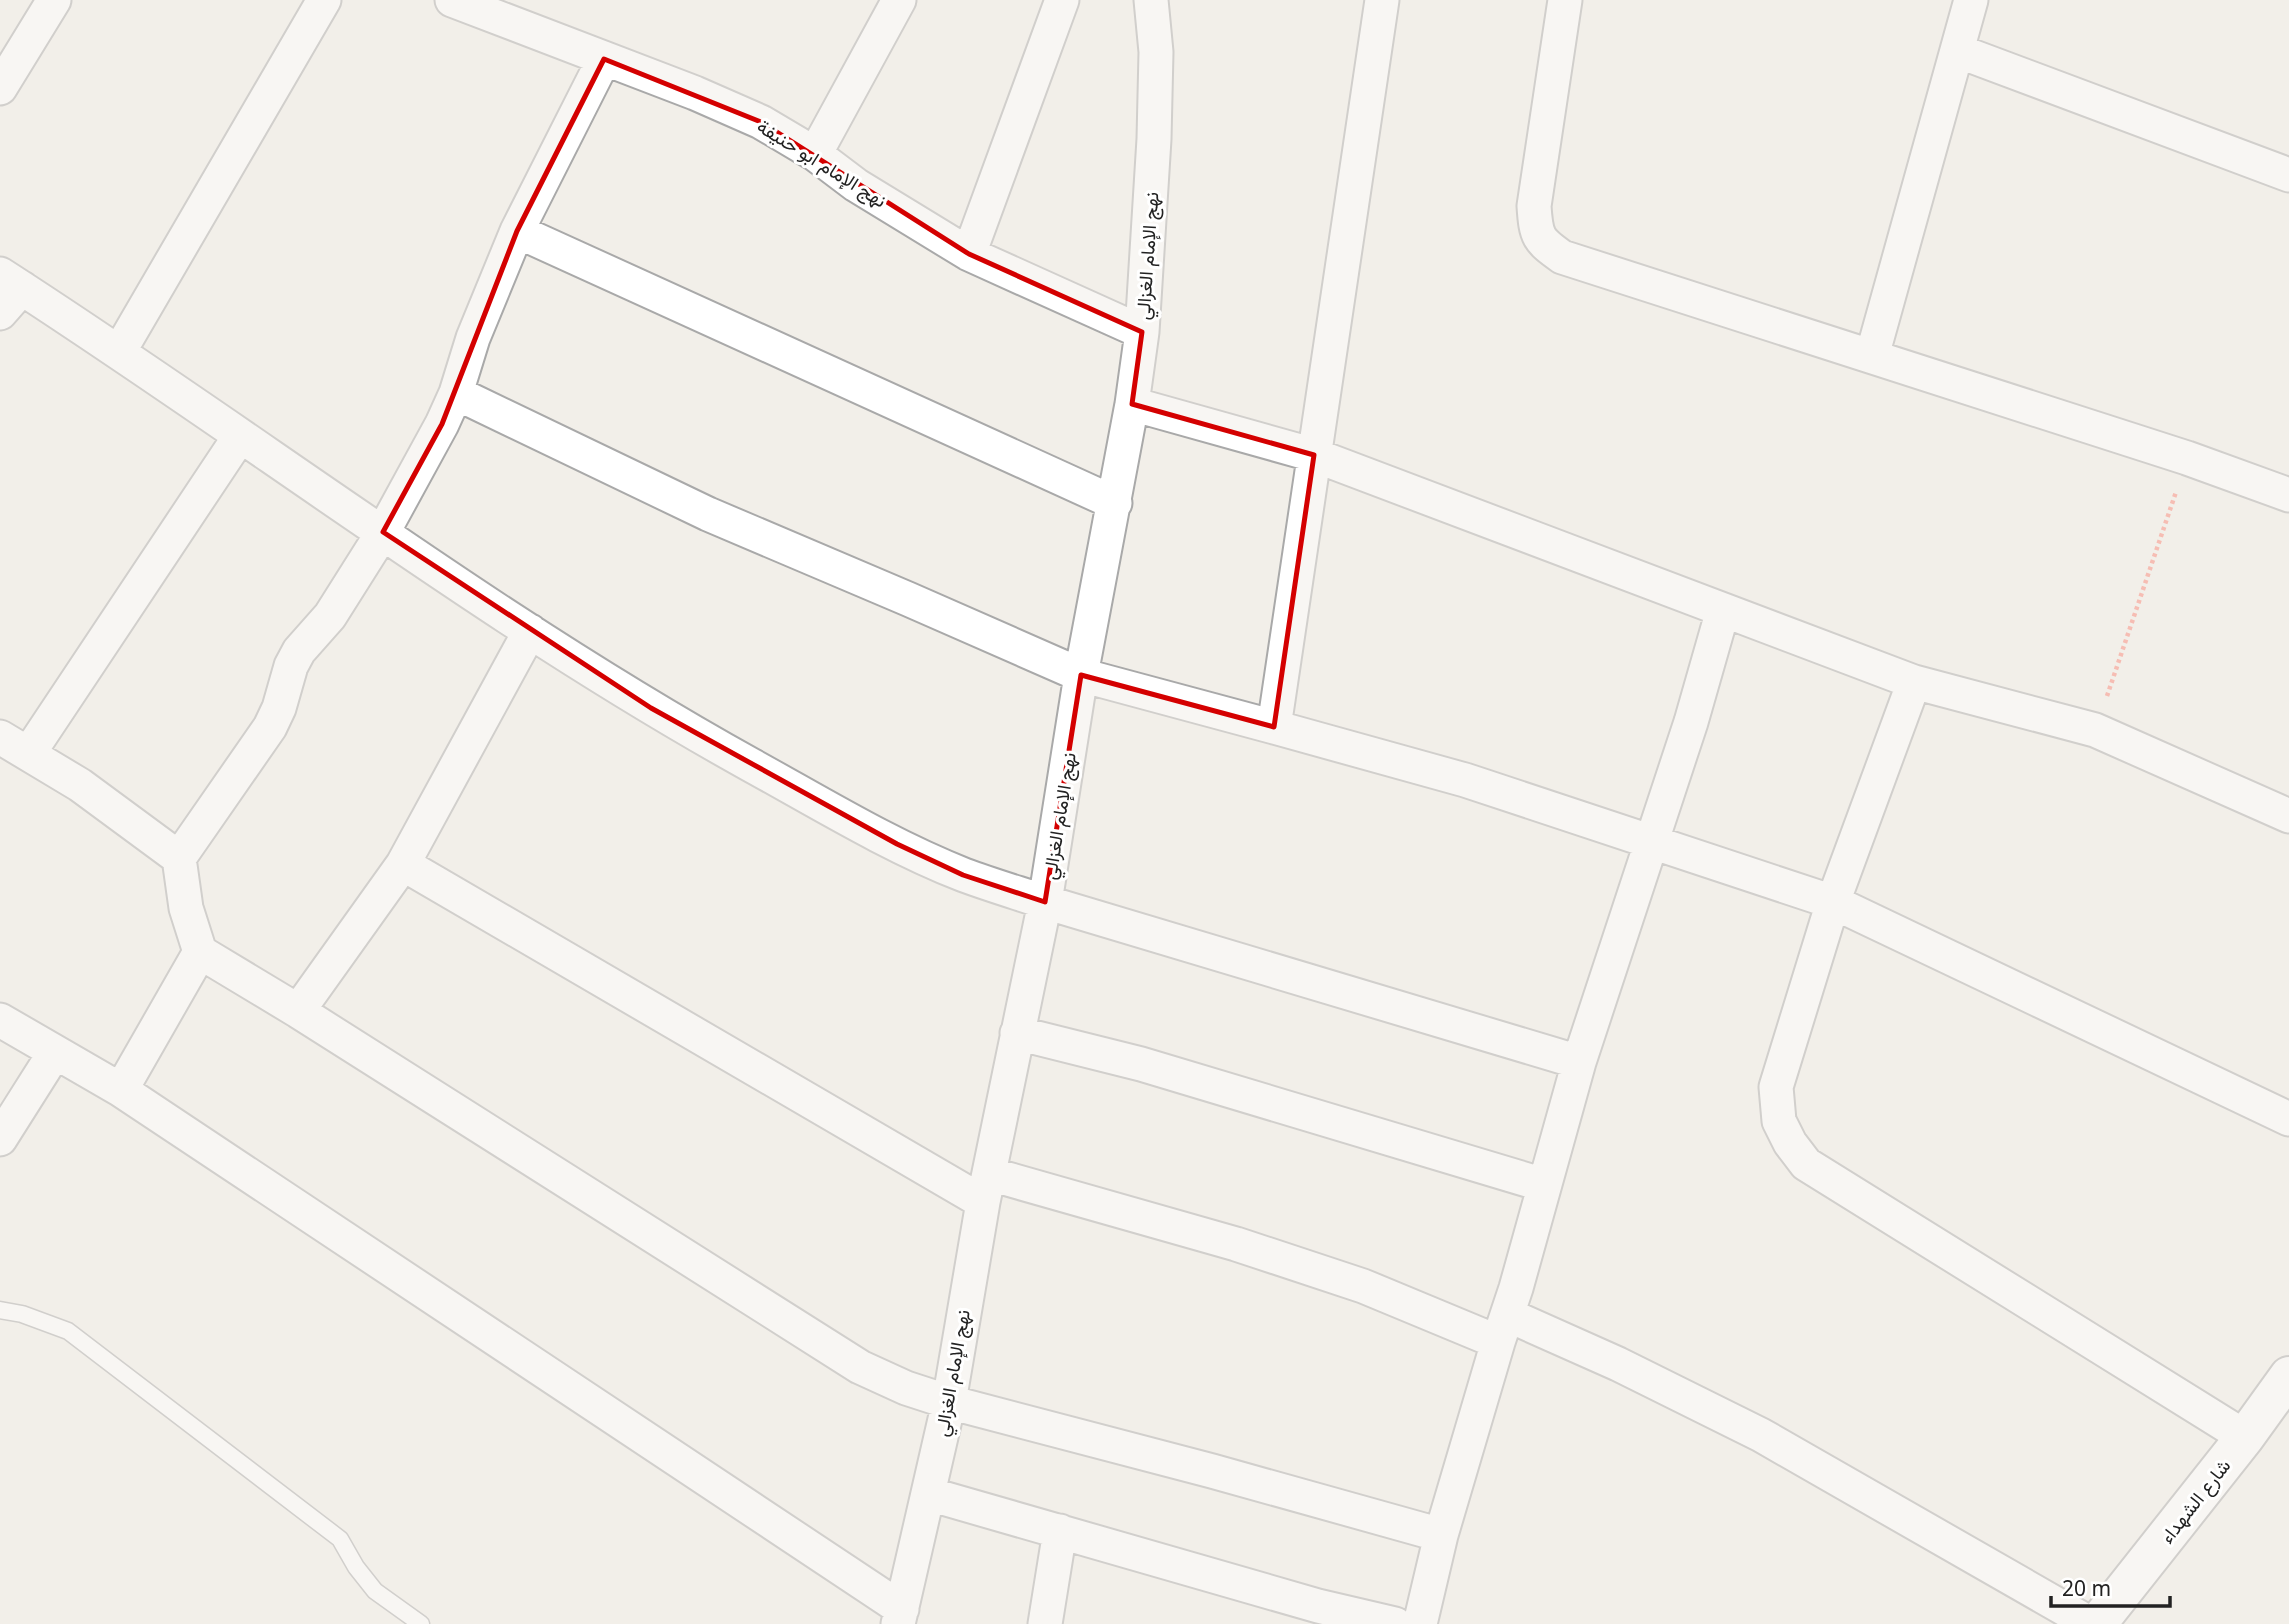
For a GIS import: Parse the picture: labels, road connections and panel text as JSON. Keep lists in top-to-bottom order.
{
  "streets": {
    "street": ["نهج الإمام ابو حنيفة", "نهج الإمام الغزالي", "شارع الشهداء"]
  },
  "crossings": [
    ["نهج الإمام ابو حنيفة", "نهج الإمام الغزالي"]
  ],
  "scale_bar": "20 m"
}
